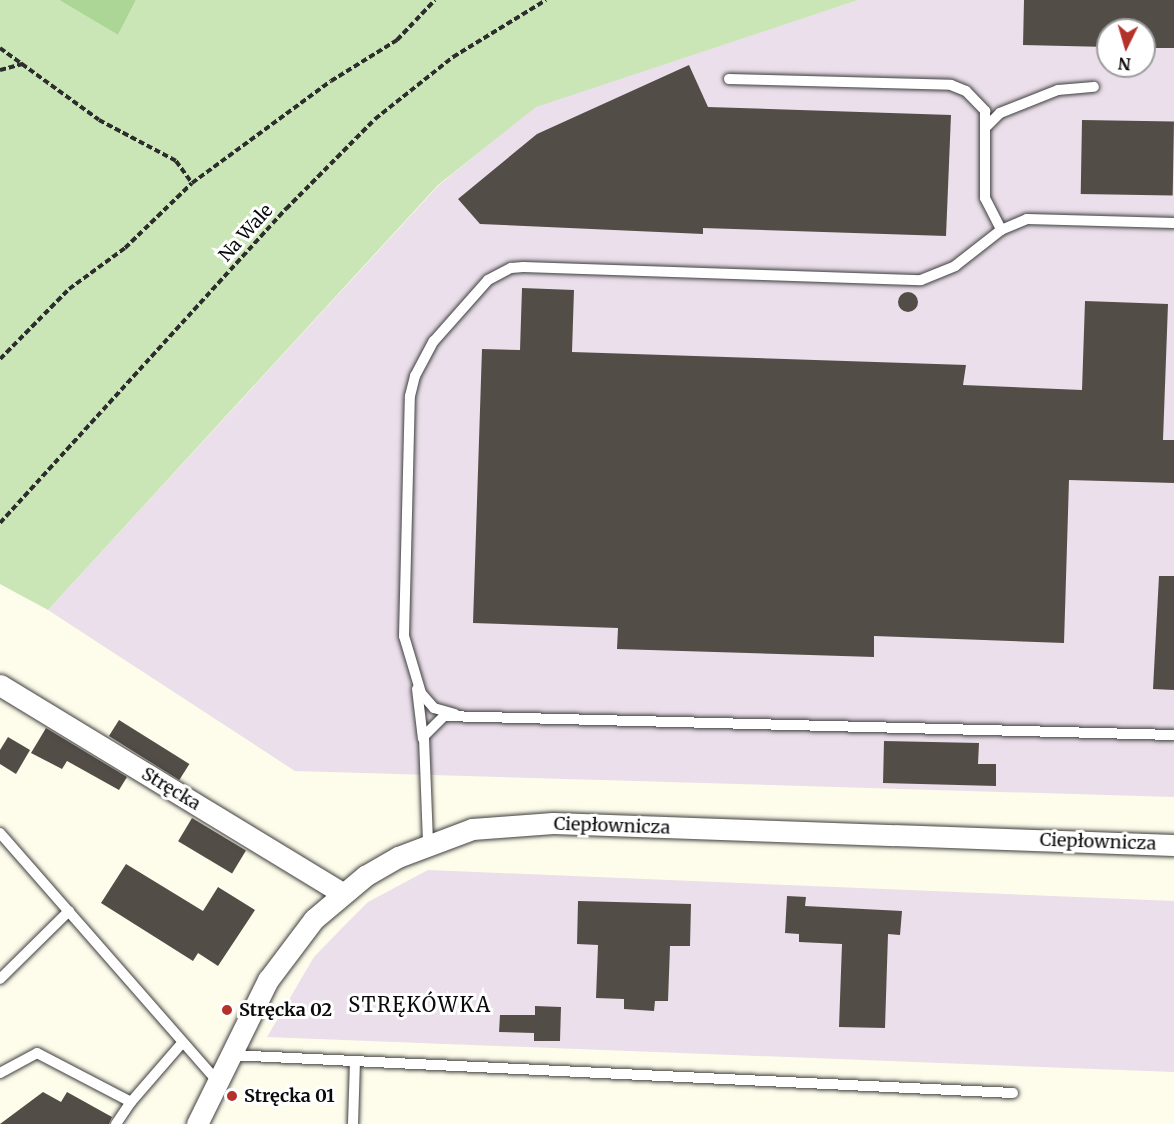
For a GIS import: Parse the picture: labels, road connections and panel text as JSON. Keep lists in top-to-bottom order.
{
  "streets": {
    "street": ["Stręcka", "Ciepłownicza"],
    "path": ["Na Wale"]
  },
  "crossings": [
    ["Stręcka", "Ciepłownicza"]
  ],
  "districts": ["STRĘKÓWKA"],
  "places": ["Stręcka 02", "Stręcka 01"],
  "north": "bottom"
}
